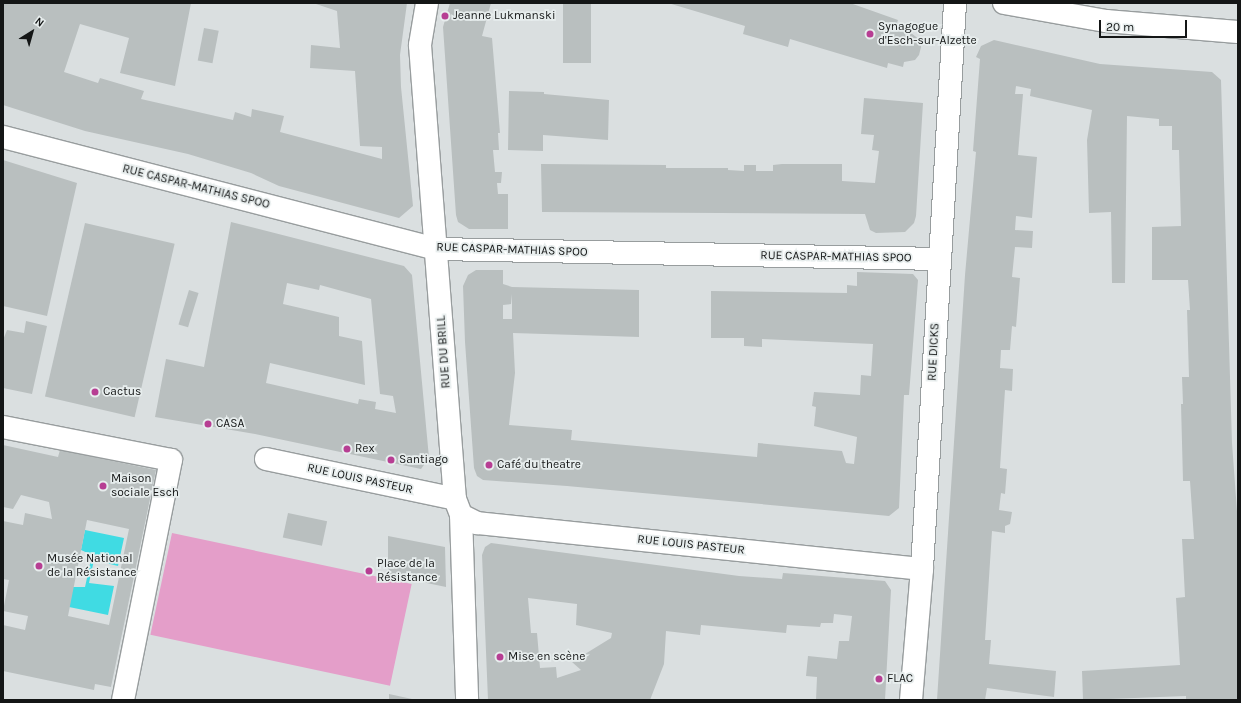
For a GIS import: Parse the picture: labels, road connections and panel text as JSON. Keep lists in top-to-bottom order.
{
  "streets": {
    "street": [
      "RUE CASPAR-MATHIAS SPOO",
      "RUE DU BRILL",
      "RUE DICKS",
      "RUE LOUIS PASTEUR"
    ]
  },
  "crossings": [
    ["RUE CASPAR-MATHIAS SPOO", "RUE DU BRILL"],
    ["RUE CASPAR-MATHIAS SPOO", "RUE DICKS"],
    ["RUE DU BRILL", "RUE LOUIS PASTEUR"],
    ["RUE DICKS", "RUE LOUIS PASTEUR"]
  ],
  "places": [
    "Jeanne Lukmanski",
    "Synagogue d'Esch-sur-Alzette",
    "Cactus",
    "CASA",
    "Rex",
    "Santiago",
    "Café du theatre",
    "Maison sociale Esch",
    "Musée National de la Résistance",
    "Place de la Résistance",
    "Mise en scène",
    "FLAC"
  ],
  "scale_bar": "20 m",
  "north": "top right"
}
